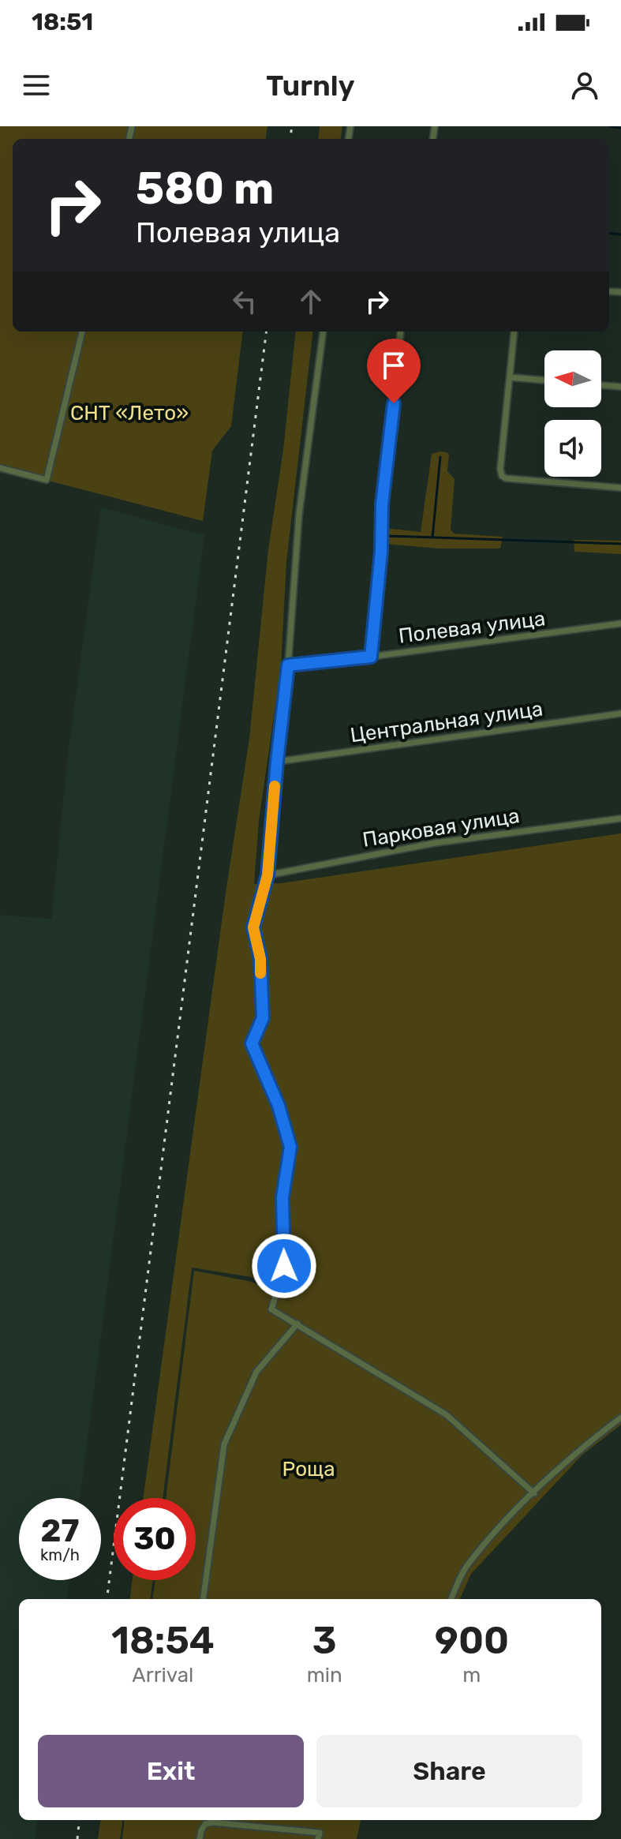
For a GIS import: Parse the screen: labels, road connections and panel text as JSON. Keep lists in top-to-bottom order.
{
  "streets": {
    "street": ["Полевая улица", "Центральная улица", "Парковая улица"]
  },
  "parks": ["СНТ «Лето»", "Роща"],
  "north": "left",
  "page": {
    "status": "18:51",
    "header": "Turnly",
    "turn": ["580 m", "Полевая улица"],
    "speed": "27 km/h",
    "limit": "30",
    "eta": [
      "18:54",
      "Arrival",
      "3",
      "min",
      "900",
      "m"
    ],
    "buttons": ["Exit", "Share"]
  }
}
